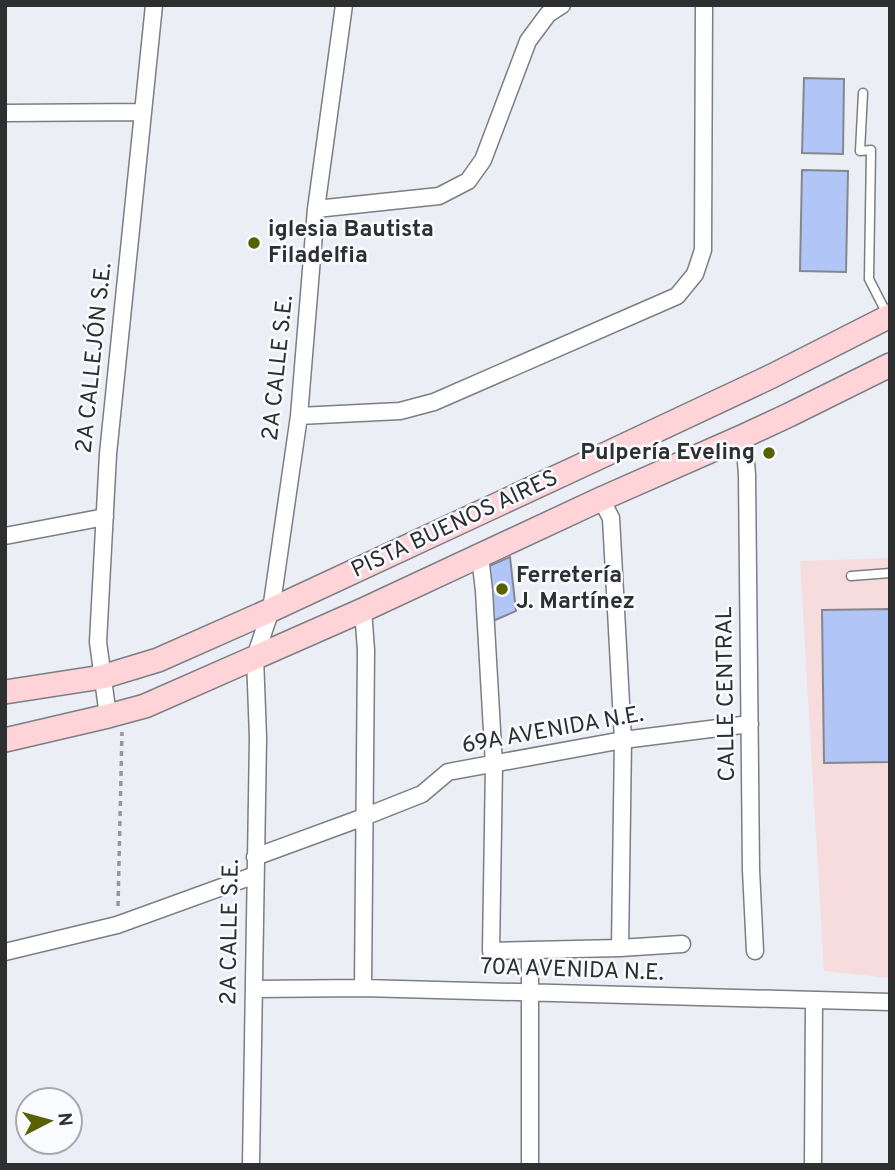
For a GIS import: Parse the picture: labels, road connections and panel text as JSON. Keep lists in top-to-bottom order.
{
  "streets": {
    "main road": ["PISTA BUENOS AIRES"],
    "street": [
      "2A CALLEJÓN S.E.",
      "2A CALLE S.E.",
      "CALLE CENTRAL",
      "69A AVENIDA N.E.",
      "70A AVENIDA N.E."
    ]
  },
  "crossings": [
    ["2A CALLEJÓN S.E.", "PISTA BUENOS AIRES"],
    ["2A CALLE S.E.", "PISTA BUENOS AIRES"],
    ["2A CALLE S.E.", "69A AVENIDA N.E."],
    ["2A CALLE S.E.", "70A AVENIDA N.E."],
    ["PISTA BUENOS AIRES", "CALLE CENTRAL"],
    ["CALLE CENTRAL", "69A AVENIDA N.E."]
  ],
  "places": ["iglesia Bautista Filadelfia", "Pulpería Eveling", "Ferretería J. Martínez"],
  "north": "right"
}
